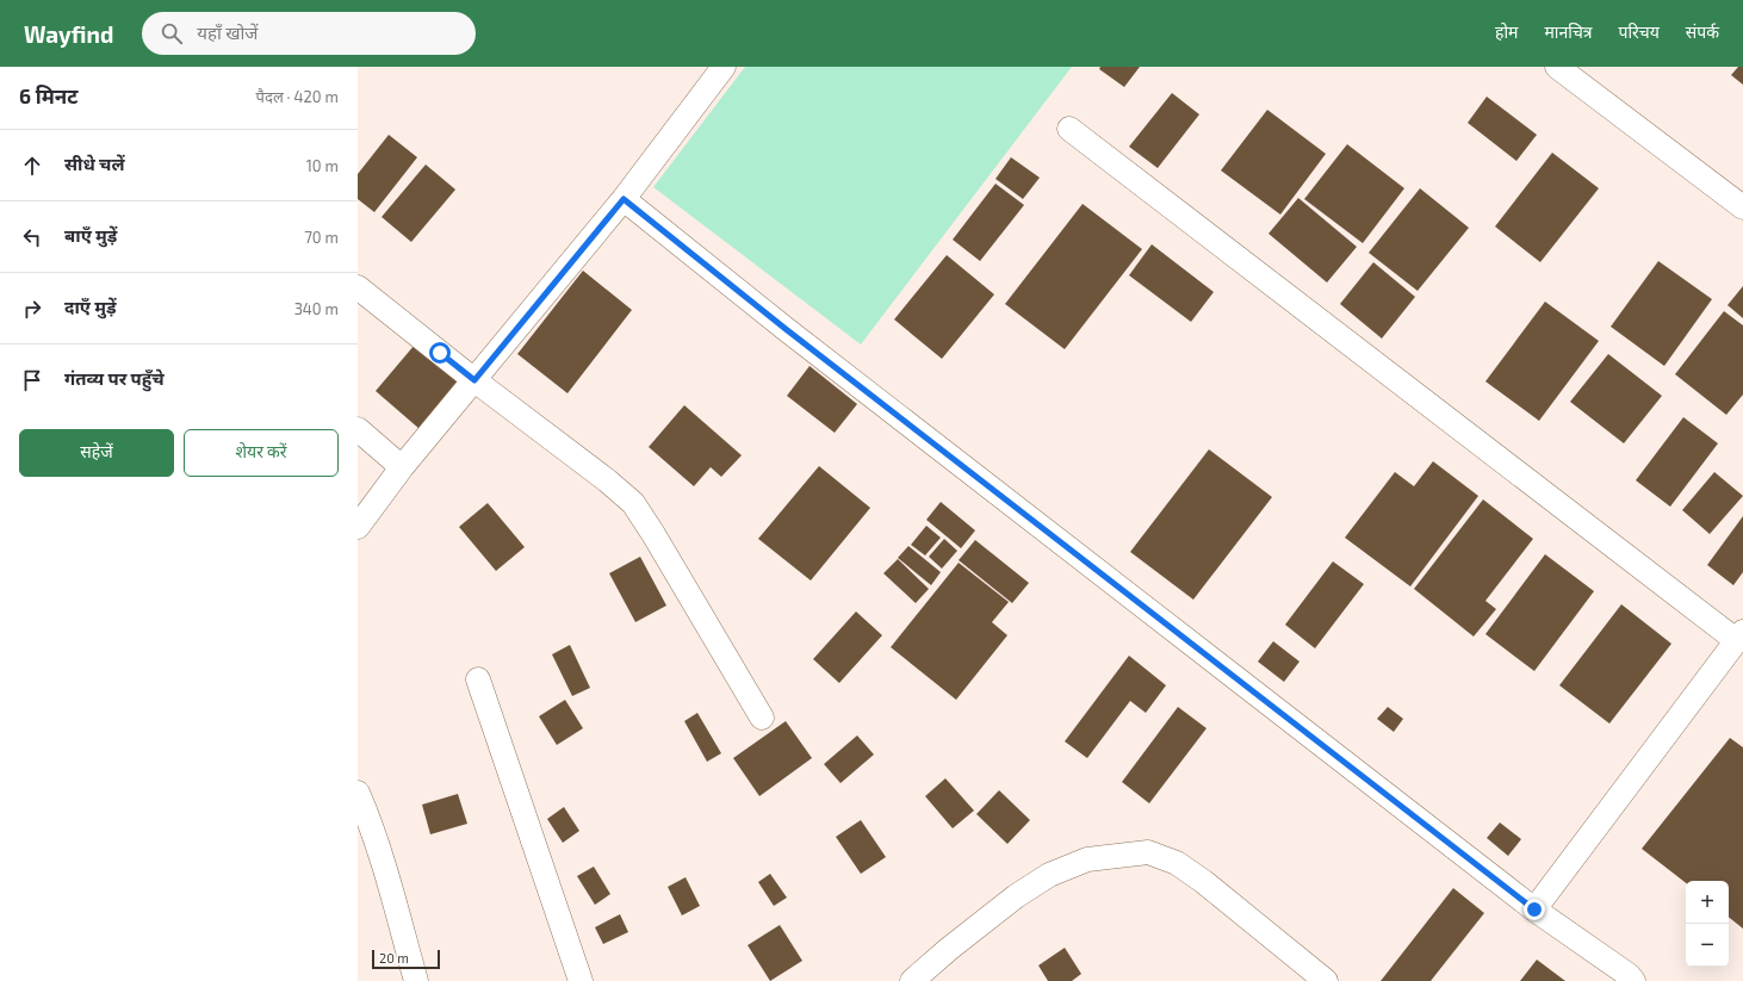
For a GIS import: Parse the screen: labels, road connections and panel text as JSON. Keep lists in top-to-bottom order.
{
  "scale_bar": "20 m",
  "page": {
    "header": "Wayfind",
    "search": "यहाँ खोजें",
    "nav": [
      "होम",
      "मानचित्र",
      "परिचय",
      "संपर्क"
    ],
    "heading": ["6 मिनट", "पैदल · 420 m"],
    "list": [
      ["सीधे चलें", "10 m"],
      ["बाएँ मुड़ें", "70 m"],
      ["दाएँ मुड़ें", "340 m"],
      "गंतव्य पर पहुँचे"
    ],
    "buttons": ["सहेजें", "शेयर करें"],
    "map_buttons": ["+", "−"],
    "scale": "20 m"
  }
}
